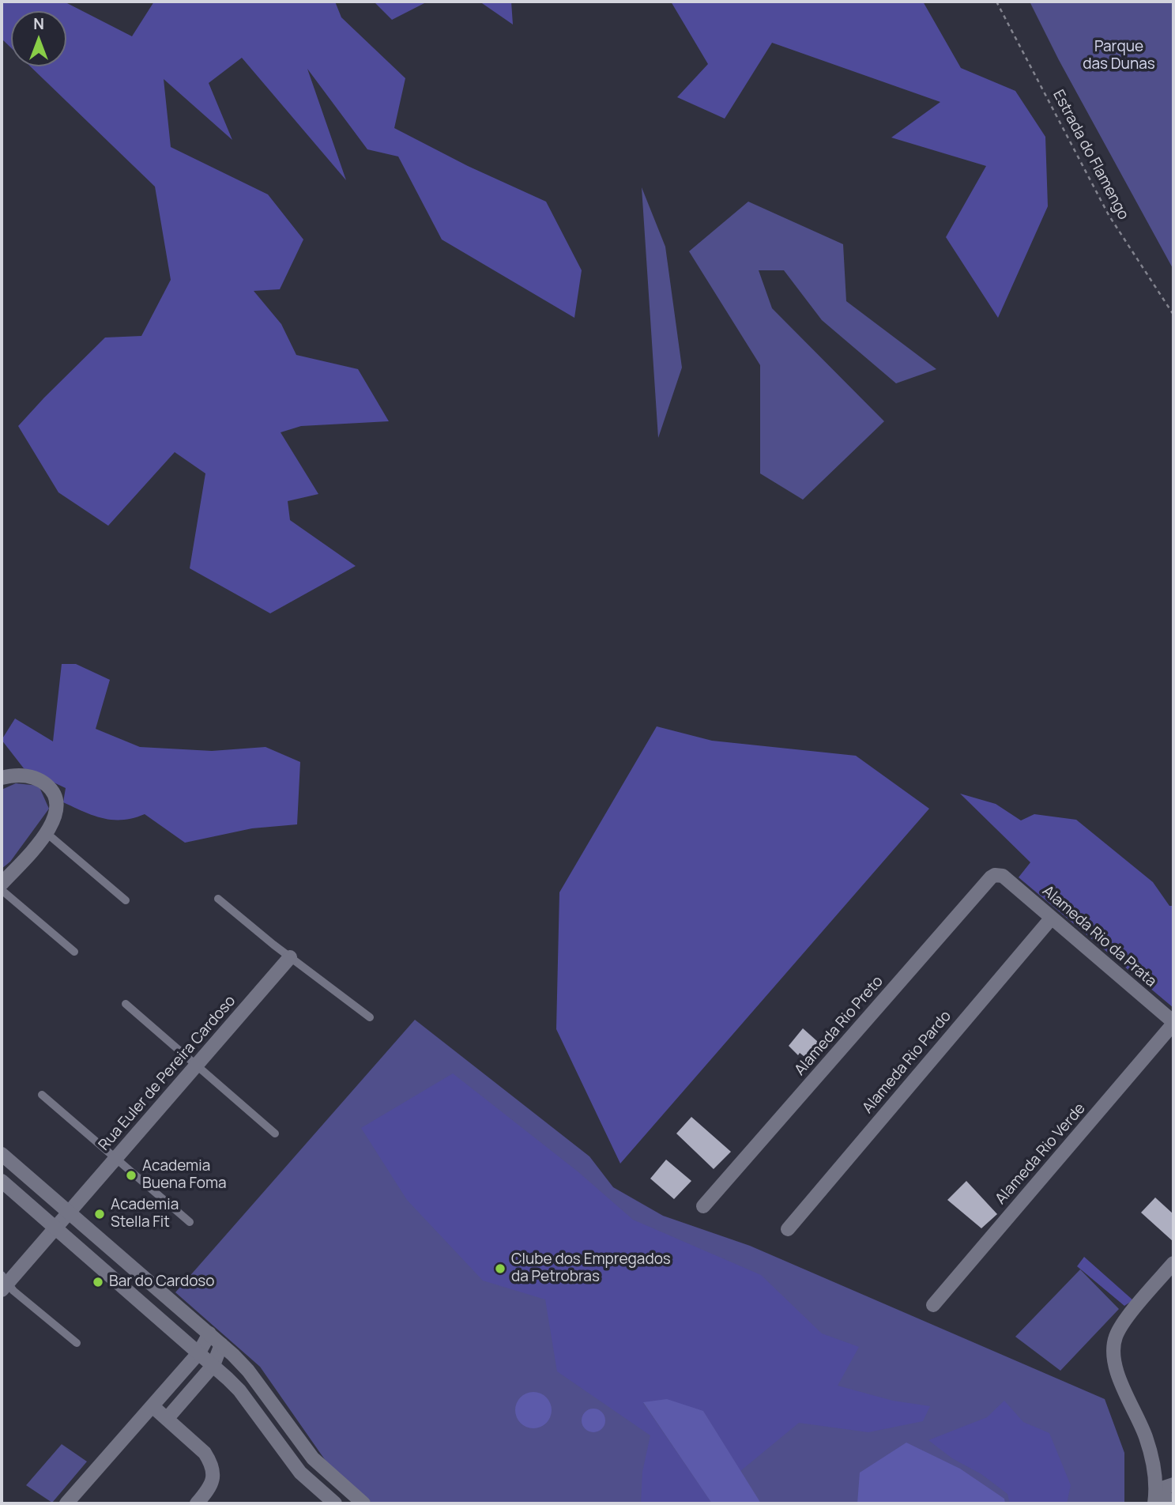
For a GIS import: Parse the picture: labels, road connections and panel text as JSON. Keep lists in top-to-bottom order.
{
  "streets": {
    "street": [
      "Alameda Rio da Prata",
      "Alameda Rio Preto",
      "Alameda Rio Pardo",
      "Rua Euler de Pereira Cardoso",
      "Alameda Rio Verde"
    ],
    "path": ["Estrada do Flamengo"]
  },
  "crossings": [
    ["Alameda Rio da Prata", "Alameda Rio Preto"],
    ["Alameda Rio da Prata", "Alameda Rio Pardo"],
    ["Alameda Rio da Prata", "Alameda Rio Verde"]
  ],
  "parks": ["Parque das Dunas"],
  "places": [
    "Academia Buena Foma",
    "Academia Stella Fit",
    "Clube dos Empregados da Petrobras",
    "Bar do Cardoso"
  ],
  "north": "top"
}
